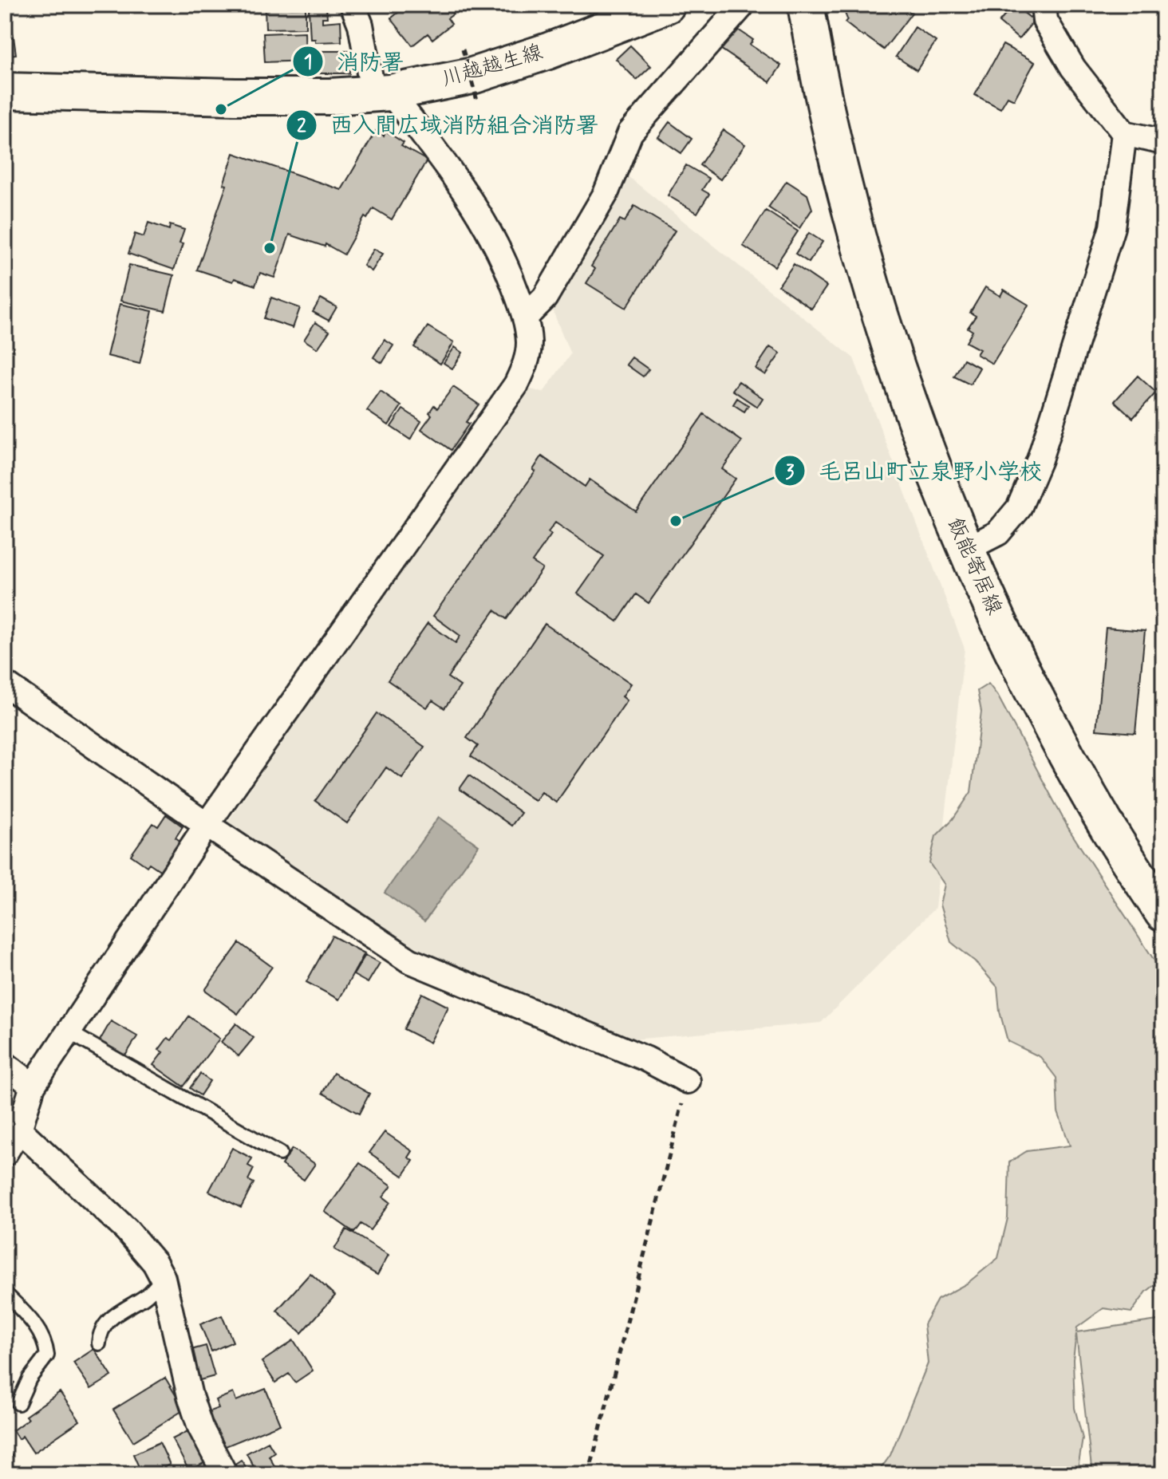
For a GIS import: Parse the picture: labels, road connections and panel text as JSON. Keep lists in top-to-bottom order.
{
  "streets": {
    "main road": ["川越越生線", "飯能寄居線"]
  },
  "places": ["消防署", "西入間広域消防組合消防署", "毛呂山町立泉野小学校"]
}
